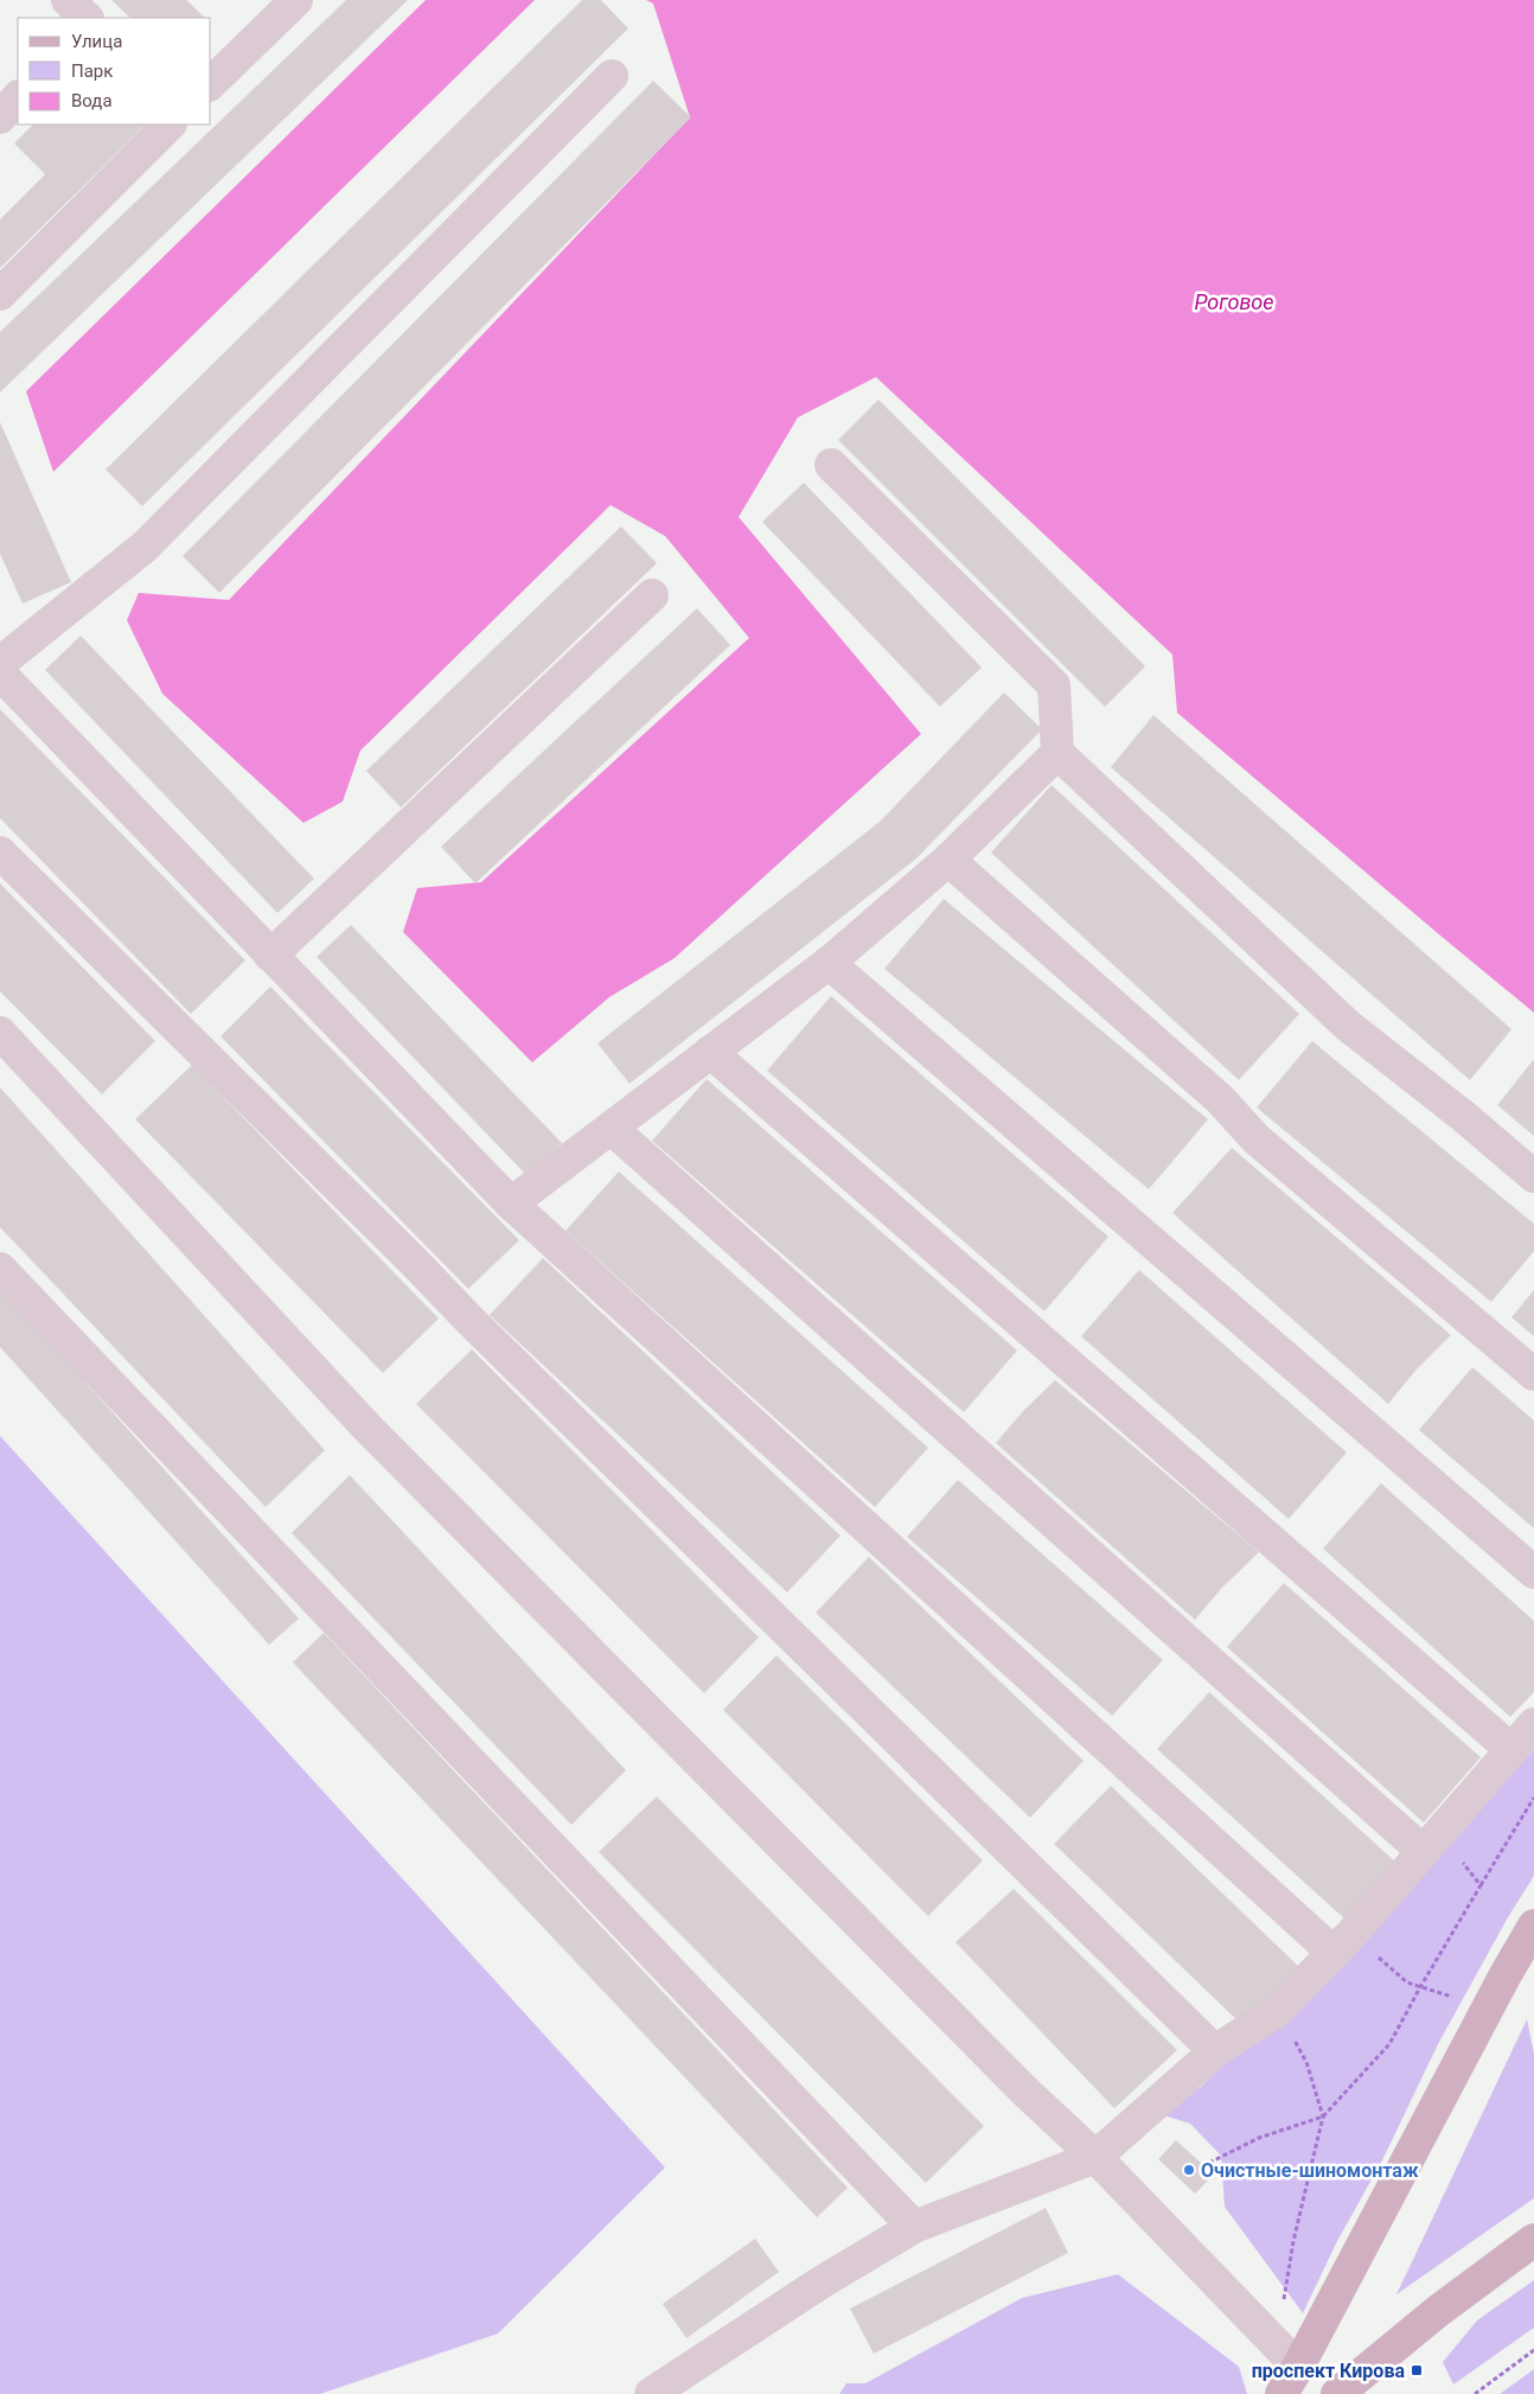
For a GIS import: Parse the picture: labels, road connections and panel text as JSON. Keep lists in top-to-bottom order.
{
  "water": ["Роговое"],
  "places": {
    "other": ["Очистные-шиномонтаж"],
    "transit": ["проспект Кирова"]
  },
  "legend": ["Улица", "Парк", "Вода"]
}
